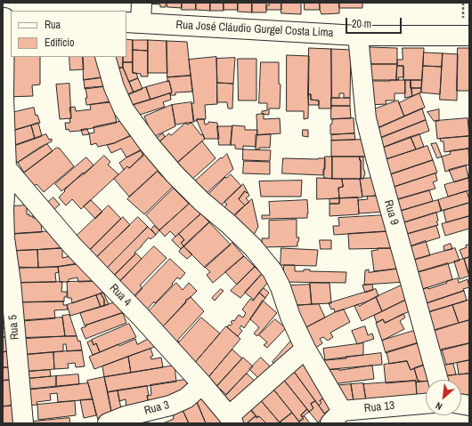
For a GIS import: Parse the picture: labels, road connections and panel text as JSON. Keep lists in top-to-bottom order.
{
  "streets": {
    "street": [
      "Rua José Cláudio Gurgel Costa Lima",
      "Rua 9",
      "Rua 4",
      "Rua 5",
      "Rua 13",
      "Rua 3"
    ]
  },
  "crossings": [
    ["Rua José Cláudio Gurgel Costa Lima", "Rua 9"],
    ["Rua 4", "Rua 5"],
    ["Rua 4", "Rua 3"]
  ],
  "legend": ["Rua", "Edifício"],
  "scale_bar": "20 m",
  "north": "bottom left"
}
